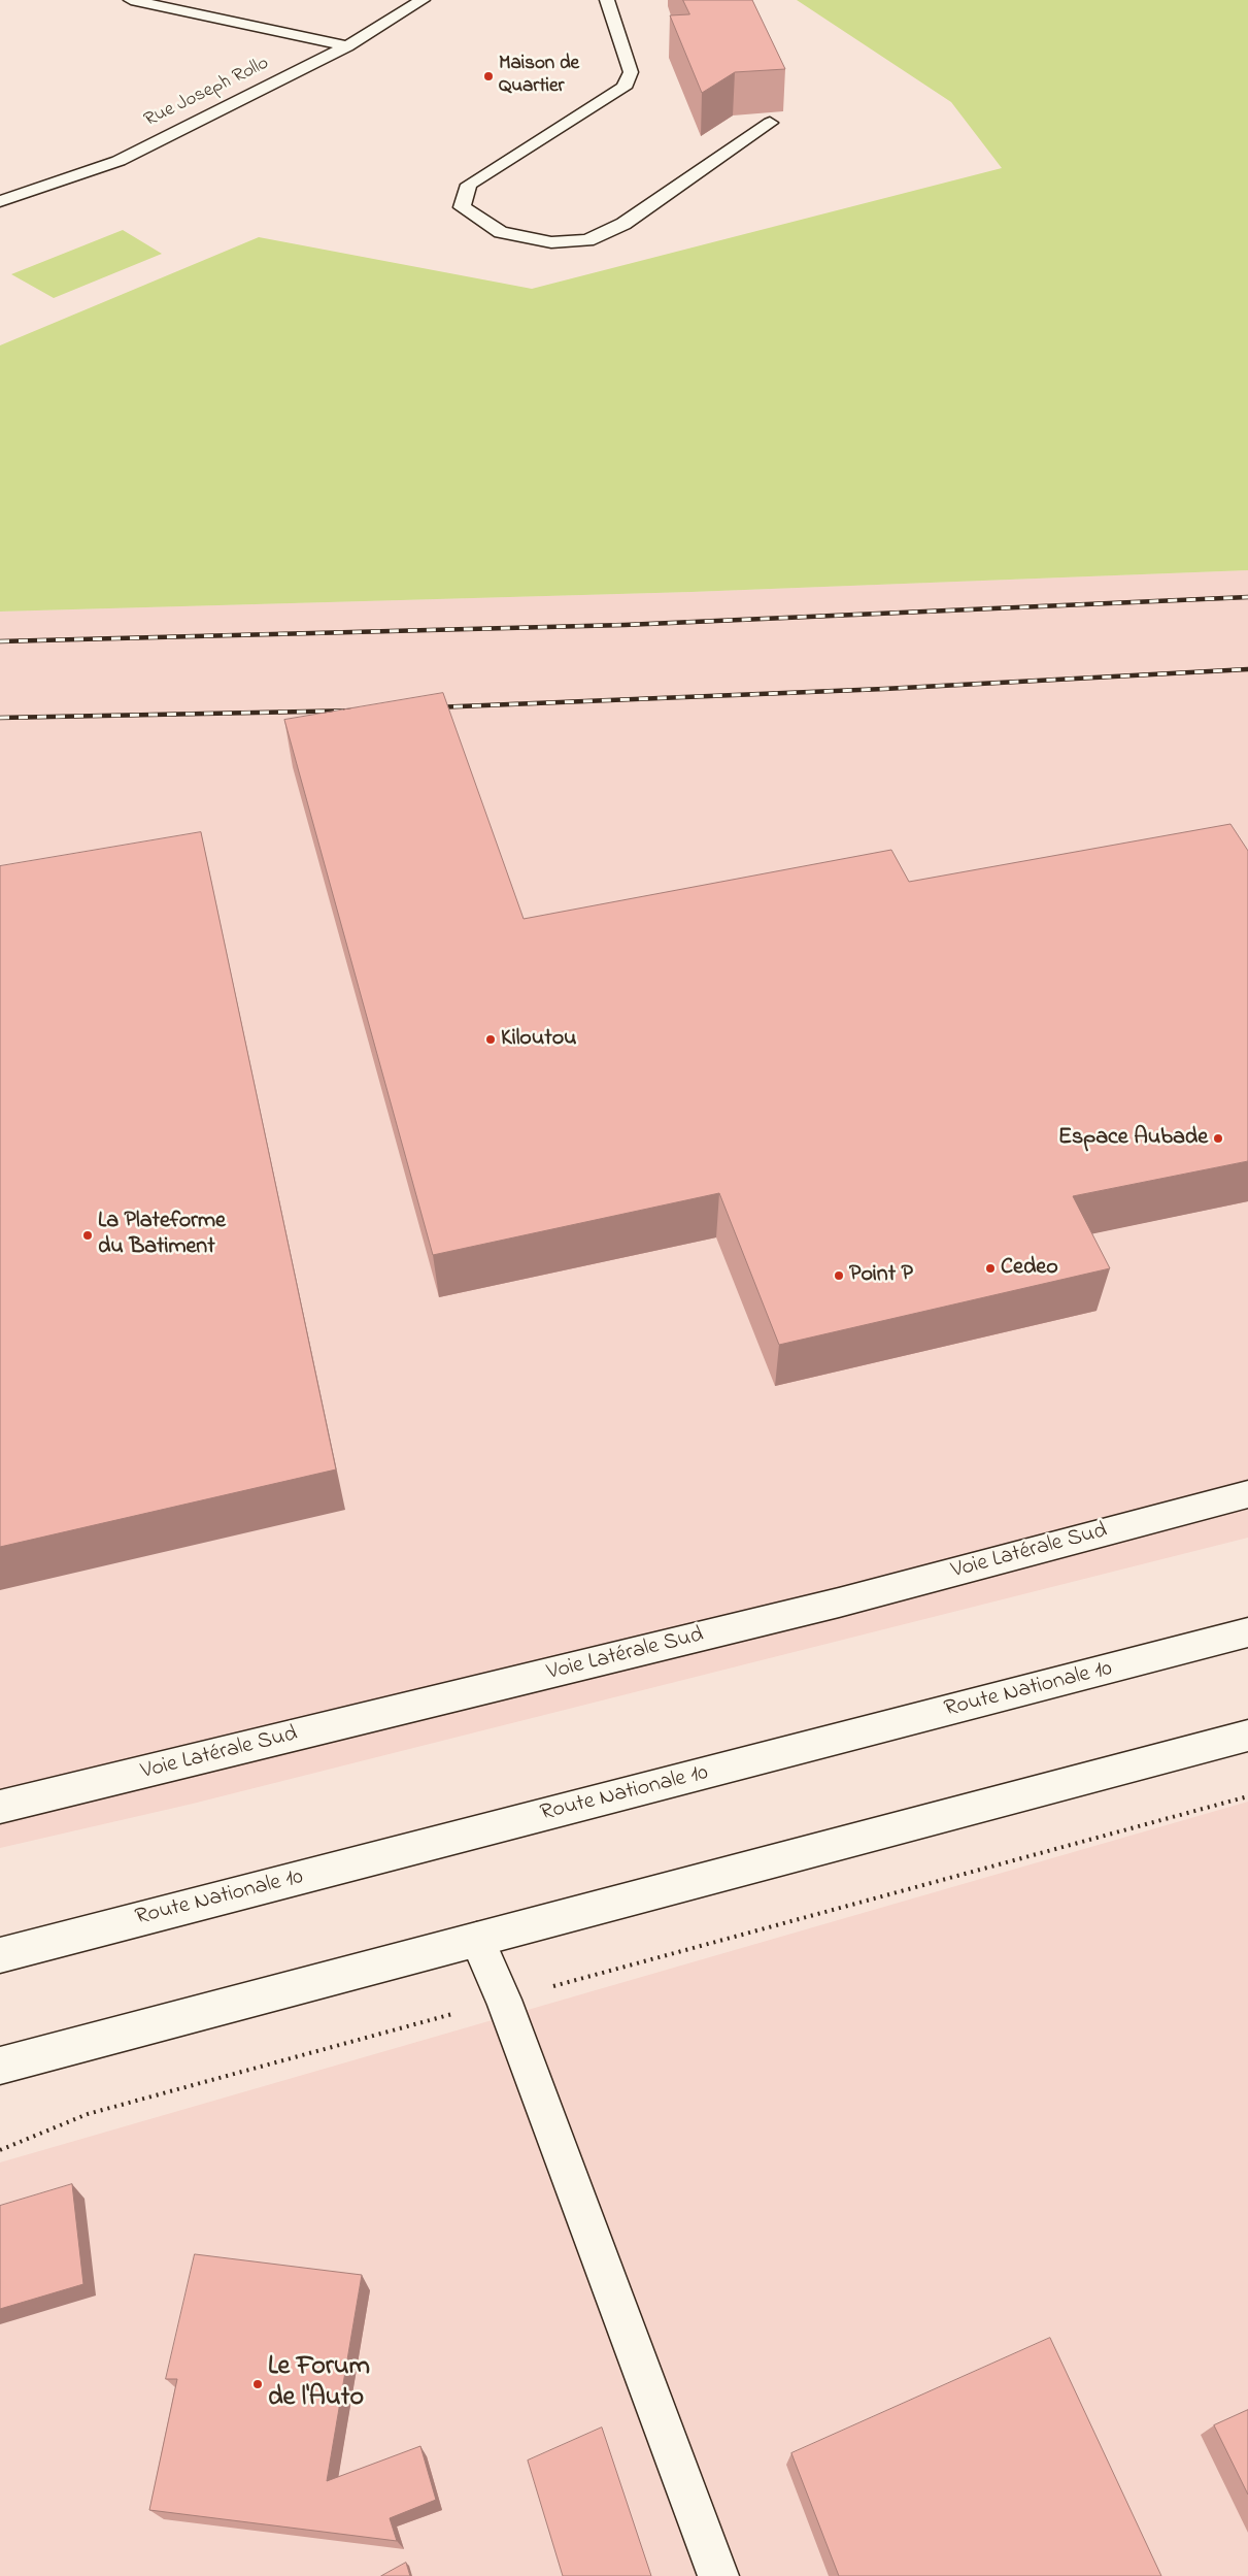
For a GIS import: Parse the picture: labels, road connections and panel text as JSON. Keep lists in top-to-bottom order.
{
  "streets": {
    "street": ["Rue Joseph Rollo", "Voie Latérale Sud", "Route Nationale 10"]
  },
  "places": [
    "Maison de Quartier",
    "Kiloutou",
    "Espace Aubade",
    "La Plateforme du Batiment",
    "Cedeo",
    "Point P",
    "Le Forum de l'Auto"
  ]
}
